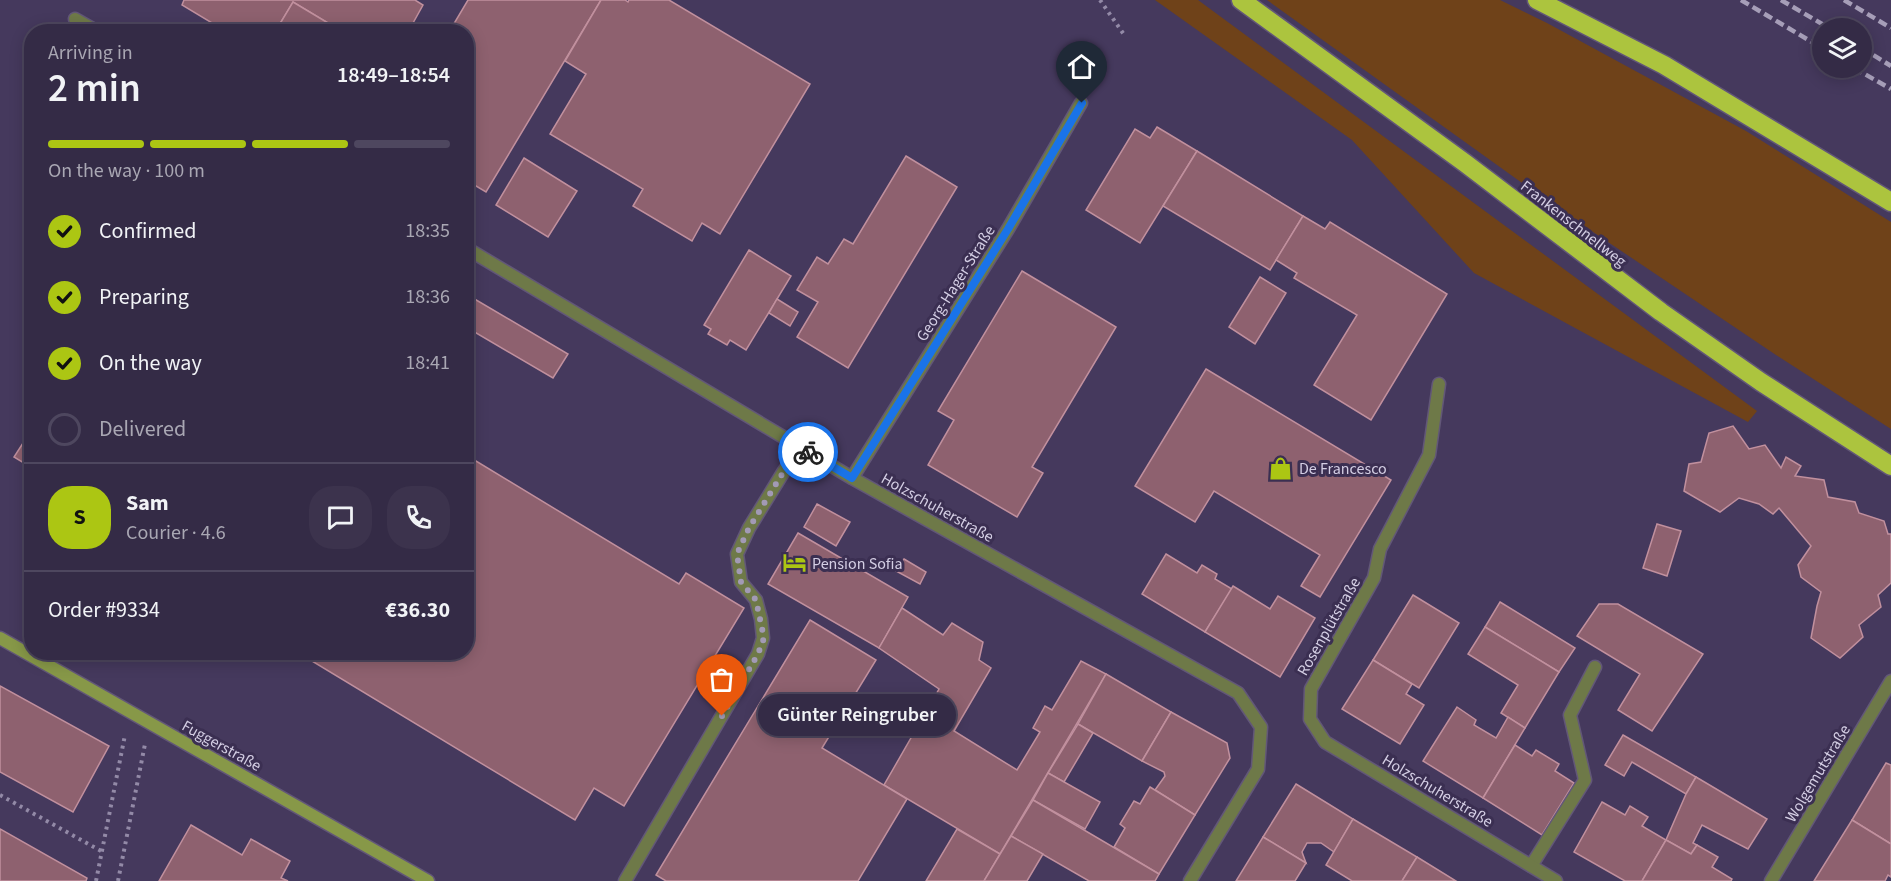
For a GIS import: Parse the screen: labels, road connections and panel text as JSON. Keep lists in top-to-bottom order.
{
  "streets": {
    "highway": ["Frankenschnellweg"],
    "street": [
      "Georg-Hager-Straße",
      "Holzschuherstraße",
      "Rosenplütstraße",
      "Fuggerstraße",
      "Wolgemutstraße"
    ]
  },
  "crossings": [
    ["Georg-Hager-Straße", "Holzschuherstraße"],
    ["Holzschuherstraße", "Rosenplütstraße"]
  ],
  "places": {
    "shop": ["De Francesco"],
    "hotel": ["Pension Sofia"],
    "other": ["Günter Reingruber"]
  },
  "page": {
    "heading": ["2 min", "Arriving in", "18:49–18:54"],
    "panel": [
      "Sam",
      "Courier · 4.6",
      "Order #9334",
      "€36.30"
    ],
    "bar": "On the way · 100 m",
    "list": [
      ["Confirmed", "18:35"],
      ["Preparing", "18:36"],
      ["On the way", "18:41"],
      "Delivered"
    ],
    "round": "S",
    "bubble": "Günter Reingruber"
  }
}
